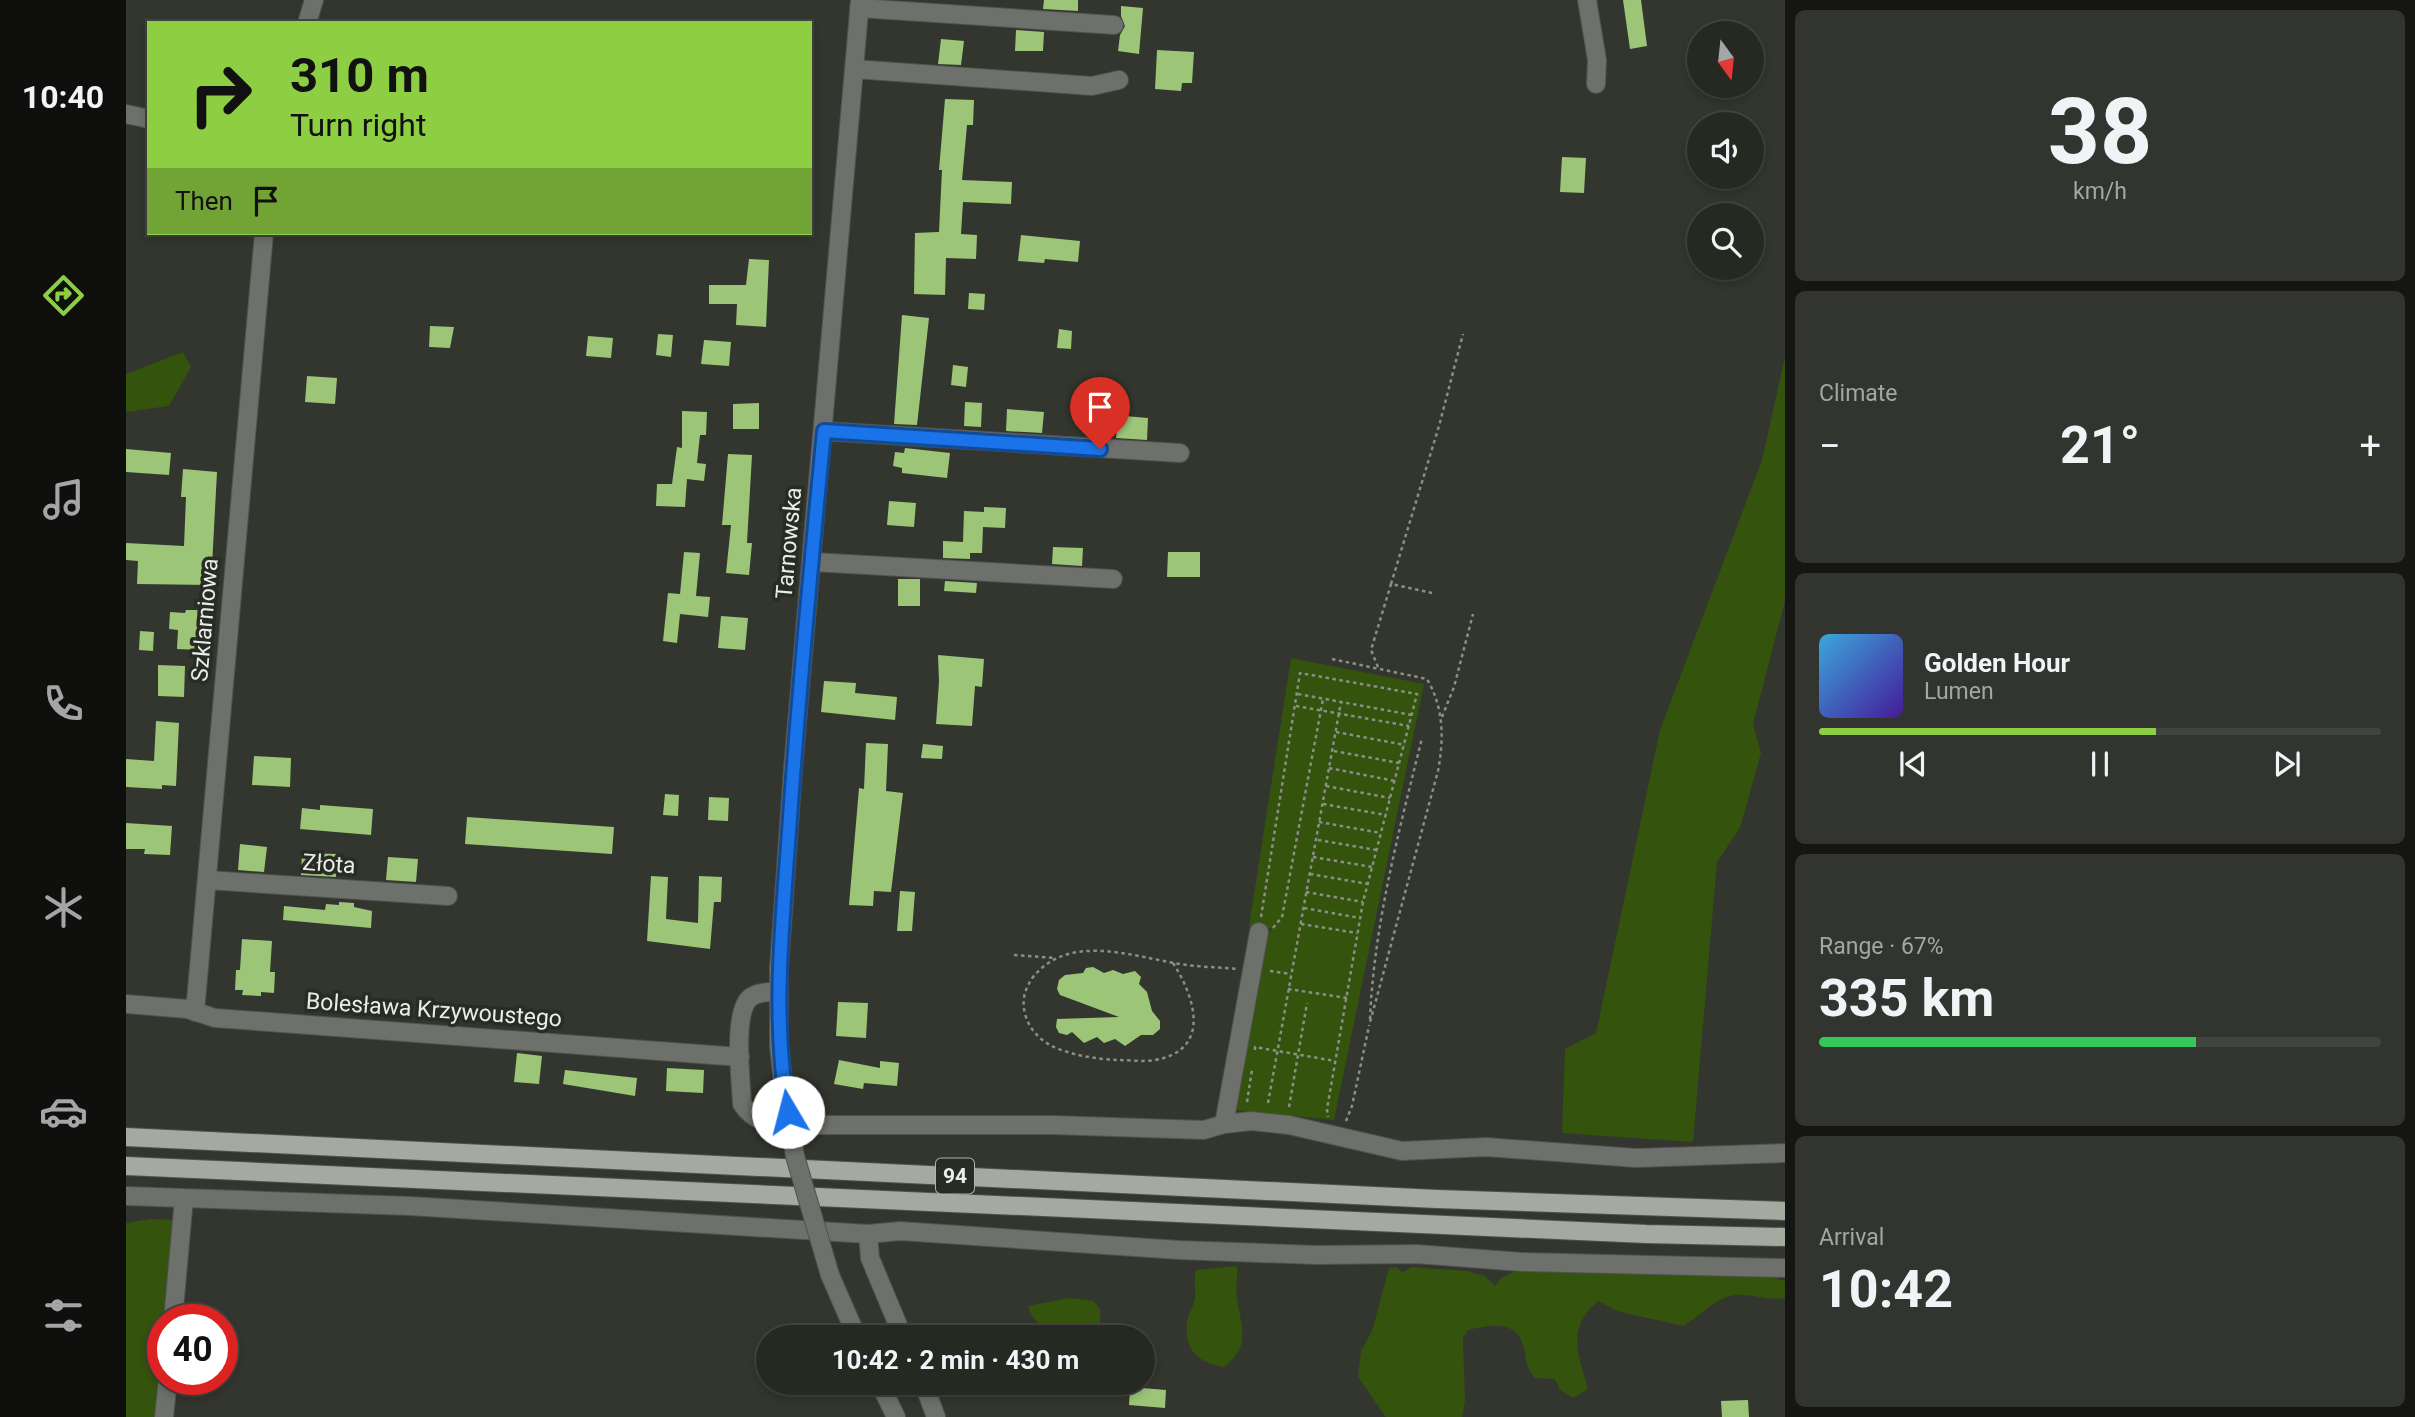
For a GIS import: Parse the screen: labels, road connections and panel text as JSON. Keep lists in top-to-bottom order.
{
  "streets": {
    "main road": ["94"],
    "street": [
      "Tarnowska",
      "Szklarniowa",
      "Złota",
      "Bolesława Krzywoustego"
    ]
  },
  "crossings": [
    ["Szklarniowa", "Złota"],
    ["Szklarniowa", "Bolesława Krzywoustego"]
  ],
  "north": "bottom",
  "page": {
    "tabs": "10:40",
    "tile": [
      ["38", "km/h"],
      "Climate",
      ["Range · 67%", "335 km"],
      ["Arrival", "10:42"]
    ],
    "turn": ["310 m", "Turn right"],
    "then": "Then",
    "heat": ["−", "21°", "+"],
    "song": ["Golden Hour", "Lumen"],
    "limit": "40",
    "trip": "10:42 · 2 min · 430 m"
  }
}
